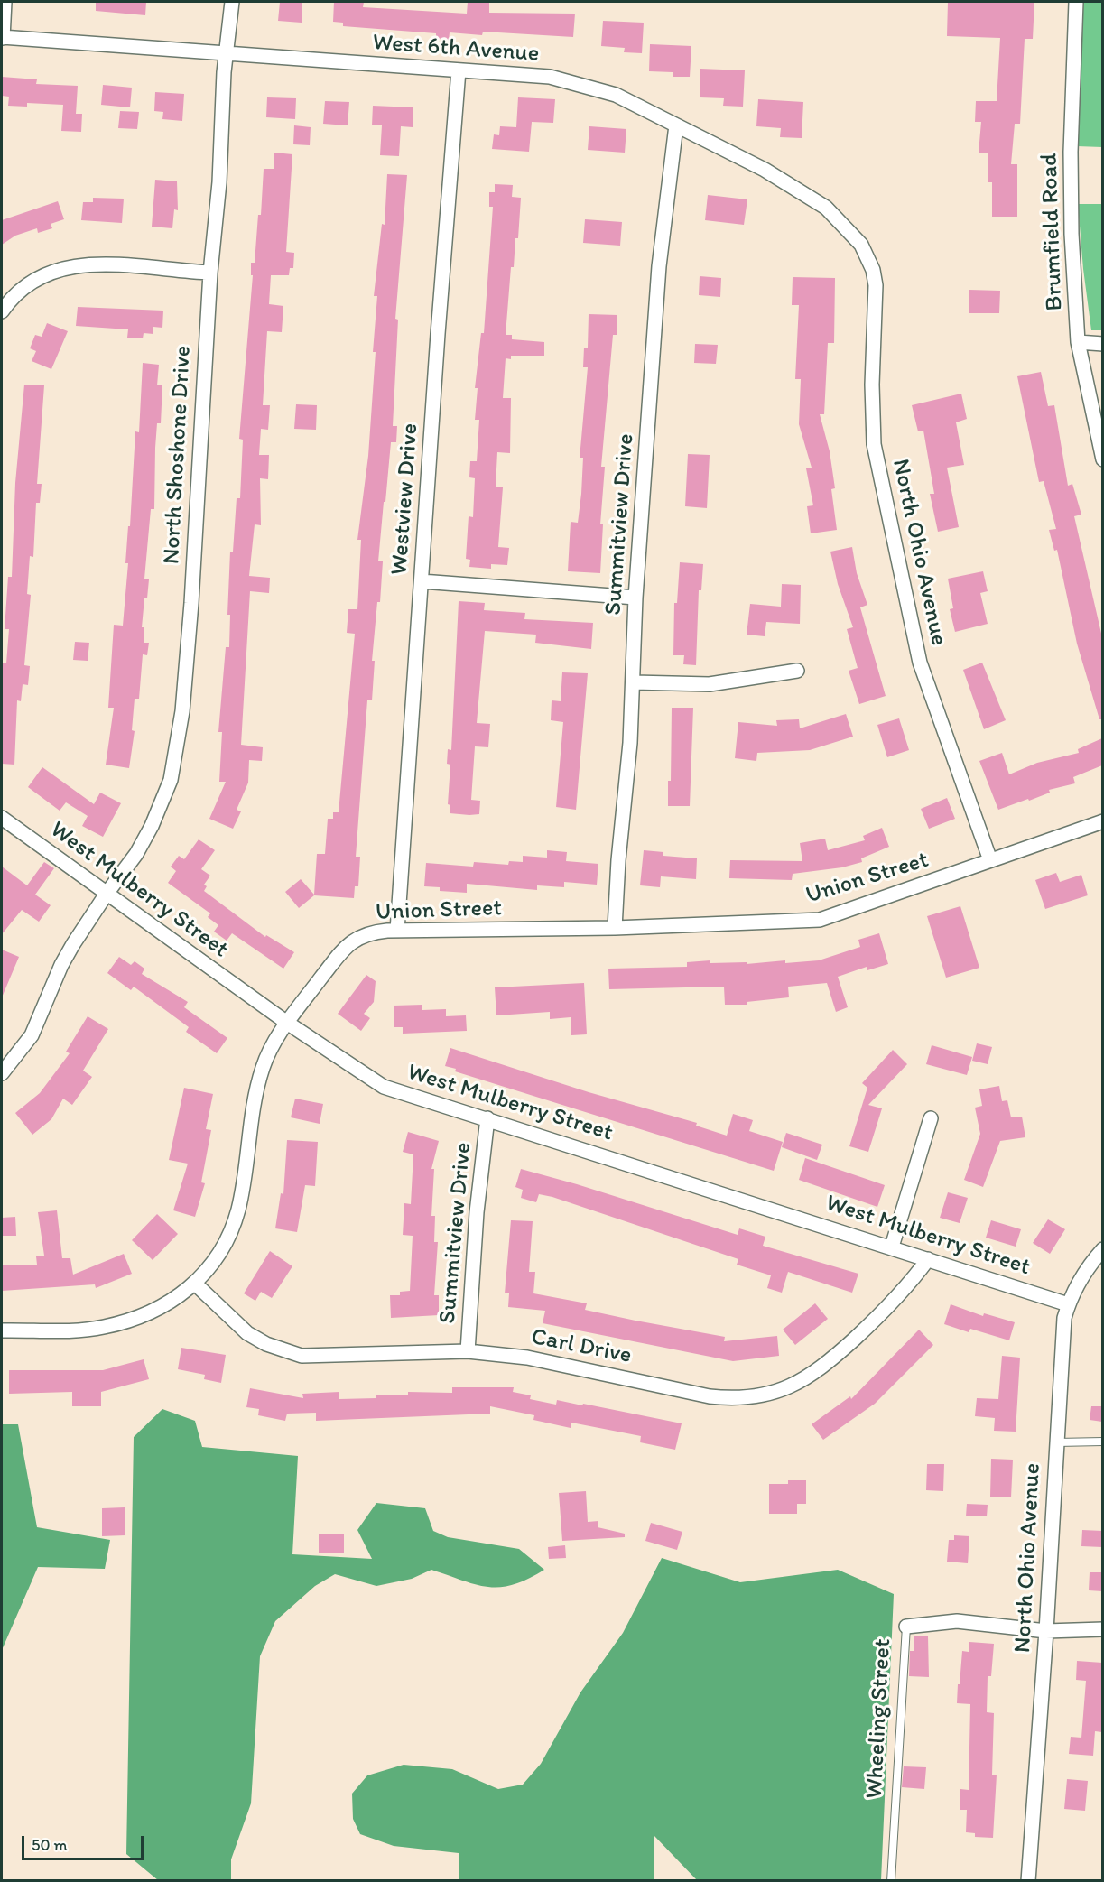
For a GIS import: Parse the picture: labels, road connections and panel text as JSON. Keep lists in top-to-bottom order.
{
  "streets": {
    "street": [
      "West 6th Avenue",
      "Brumfield Road",
      "North Shoshone Drive",
      "Westview Drive",
      "Summitview Drive",
      "North Ohio Avenue",
      "Union Street",
      "West Mulberry Street",
      "Carl Drive",
      "Wheeling Street"
    ]
  },
  "crossings": [
    ["West 6th Avenue", "North Shoshone Drive"],
    ["West 6th Avenue", "Westview Drive"],
    ["West 6th Avenue", "Summitview Drive"],
    ["West 6th Avenue", "North Ohio Avenue"],
    ["North Shoshone Drive", "West Mulberry Street"],
    ["Westview Drive", "Union Street"],
    ["Summitview Drive", "Union Street"],
    ["Summitview Drive", "West Mulberry Street"],
    ["Summitview Drive", "Carl Drive"],
    ["North Ohio Avenue", "Union Street"],
    ["North Ohio Avenue", "West Mulberry Street"],
    ["North Ohio Avenue", "Wheeling Street"],
    ["Union Street", "West Mulberry Street"],
    ["Union Street", "Carl Drive"],
    ["West Mulberry Street", "Carl Drive"]
  ],
  "scale_bar": "50 m"
}
